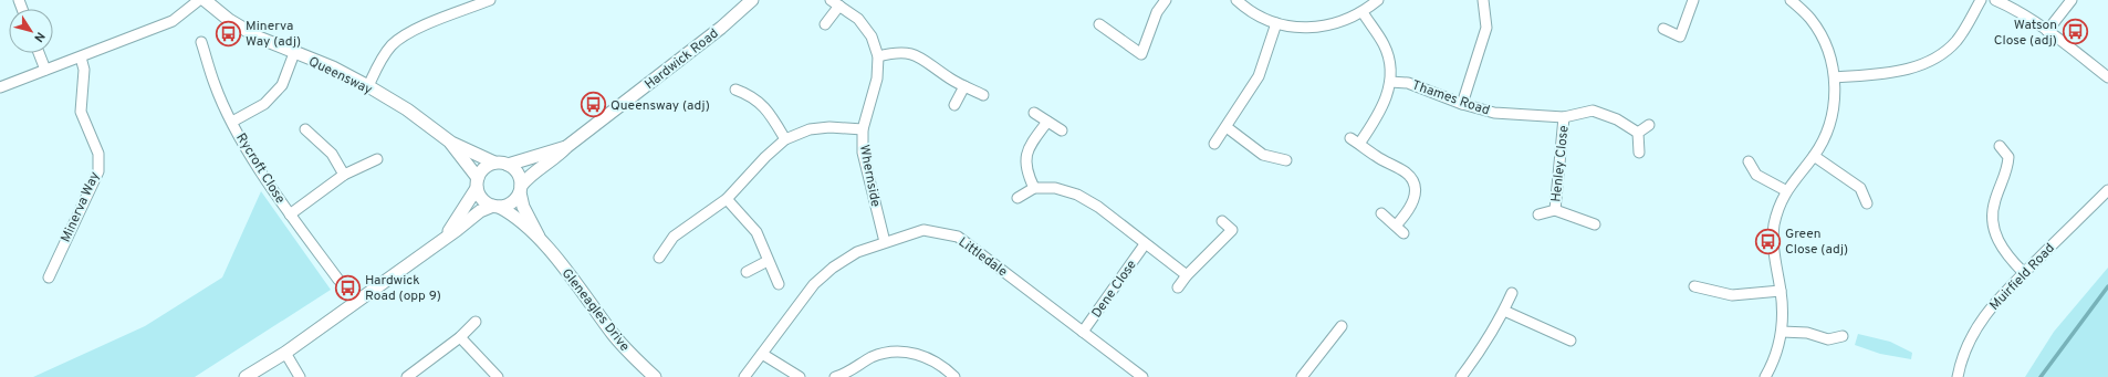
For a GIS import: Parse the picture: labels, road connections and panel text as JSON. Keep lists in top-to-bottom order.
{
  "streets": {
    "street": [
      "Hardwick Road",
      "Queensway",
      "Thames Road",
      "Henley Close",
      "Rycroft Close",
      "Whernside",
      "Minerva Way",
      "Littledale",
      "Muirfield Road",
      "Dene Close",
      "Gleneagles Drive"
    ]
  },
  "crossings": [
    ["Hardwick Road", "Queensway"],
    ["Hardwick Road", "Gleneagles Drive"],
    ["Queensway", "Rycroft Close"],
    ["Queensway", "Gleneagles Drive"],
    ["Thames Road", "Henley Close"],
    ["Whernside", "Littledale"],
    ["Littledale", "Dene Close"]
  ],
  "places": {
    "bus stop": [
      "Watson Close (adj)",
      "Minerva Way (adj)",
      "Queensway (adj)",
      "Green Close (adj)",
      "Hardwick Road (opp 9)"
    ]
  },
  "north": "bottom right"
}
